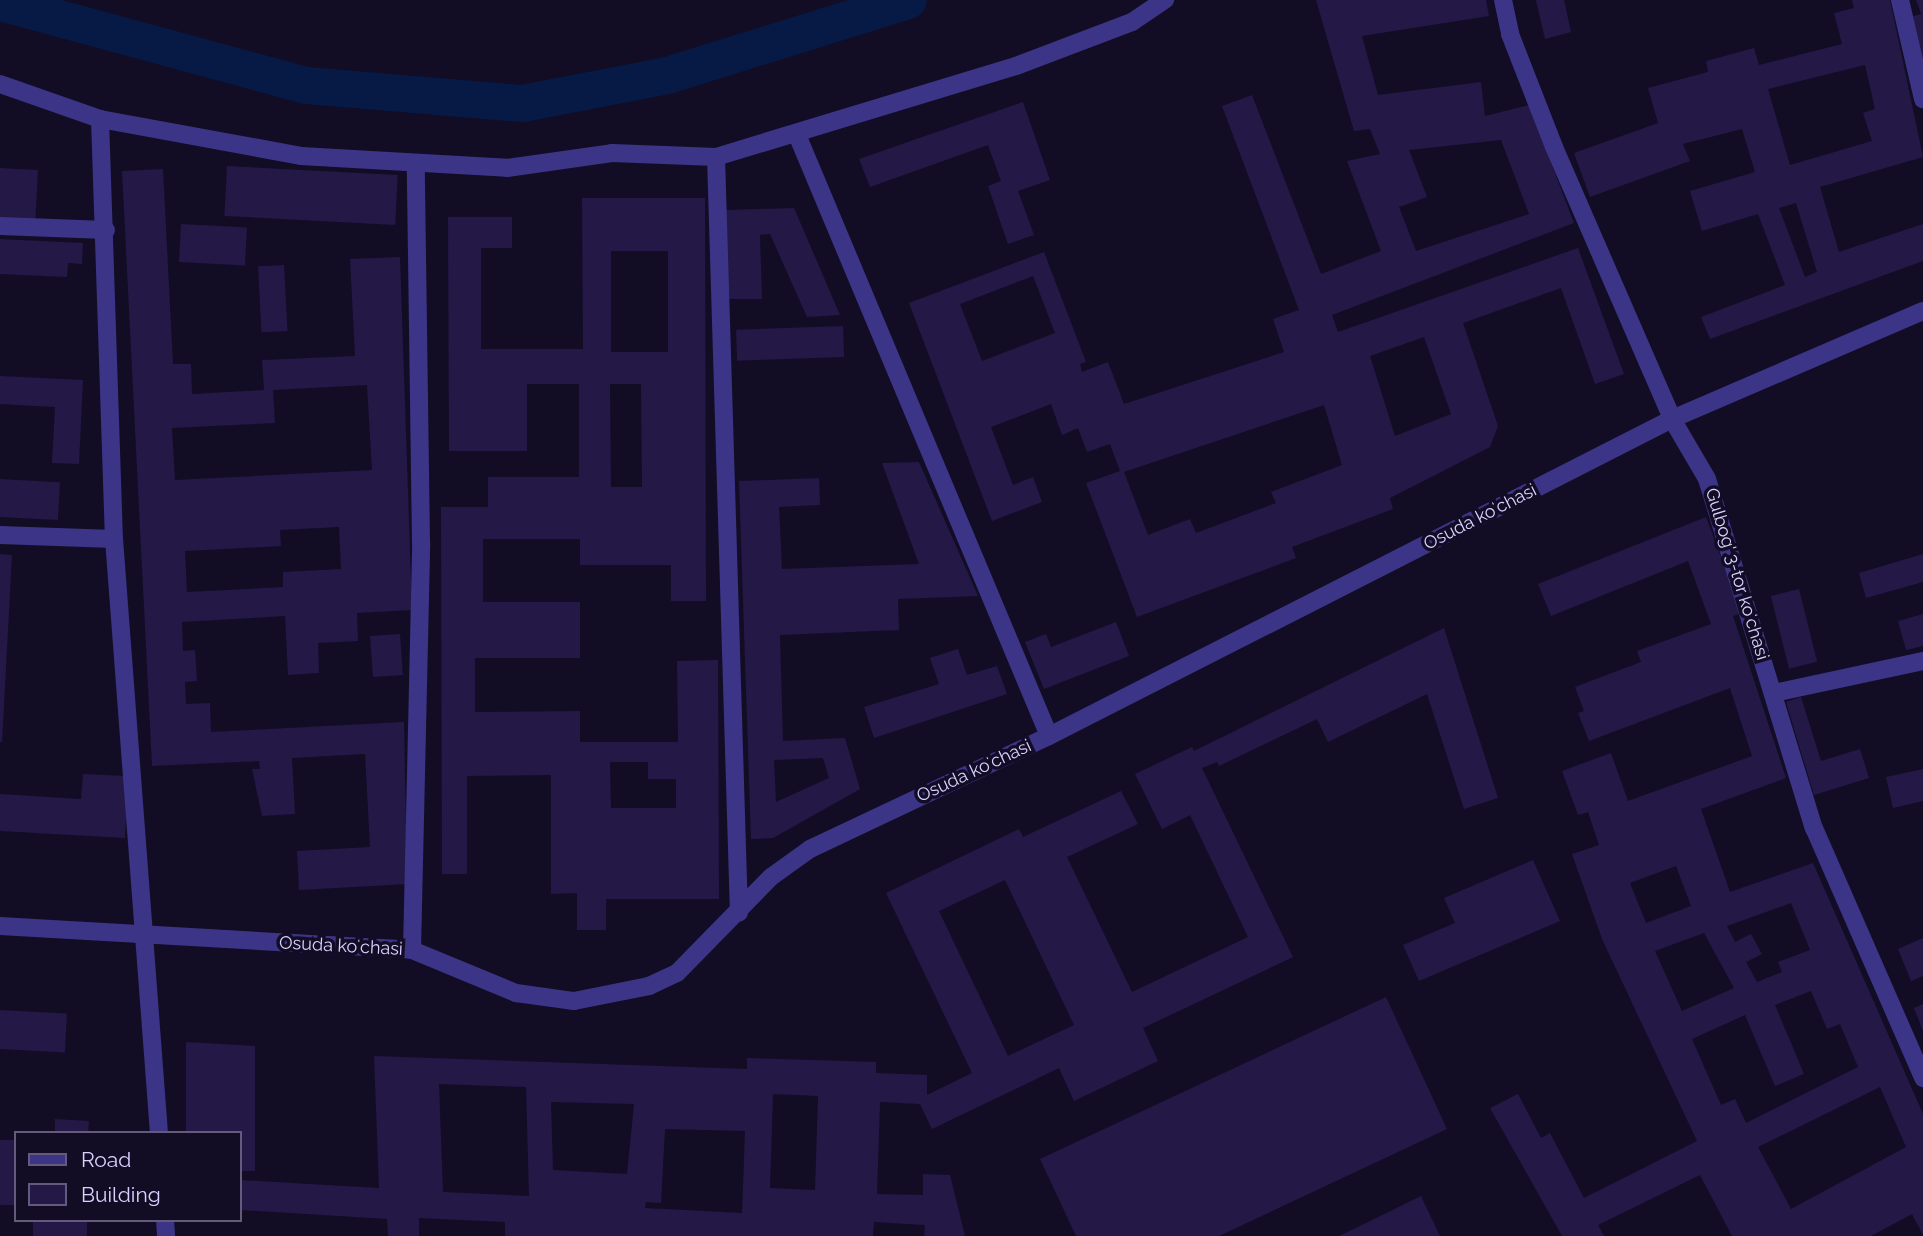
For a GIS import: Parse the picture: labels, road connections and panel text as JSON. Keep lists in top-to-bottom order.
{
  "streets": {
    "street": ["Osuda koʻchasi", "Gulbog' 3-tor koʻchasi"]
  },
  "crossings": [
    ["Osuda koʻchasi", "Gulbog' 3-tor koʻchasi"]
  ],
  "legend": ["Road", "Building"]
}
